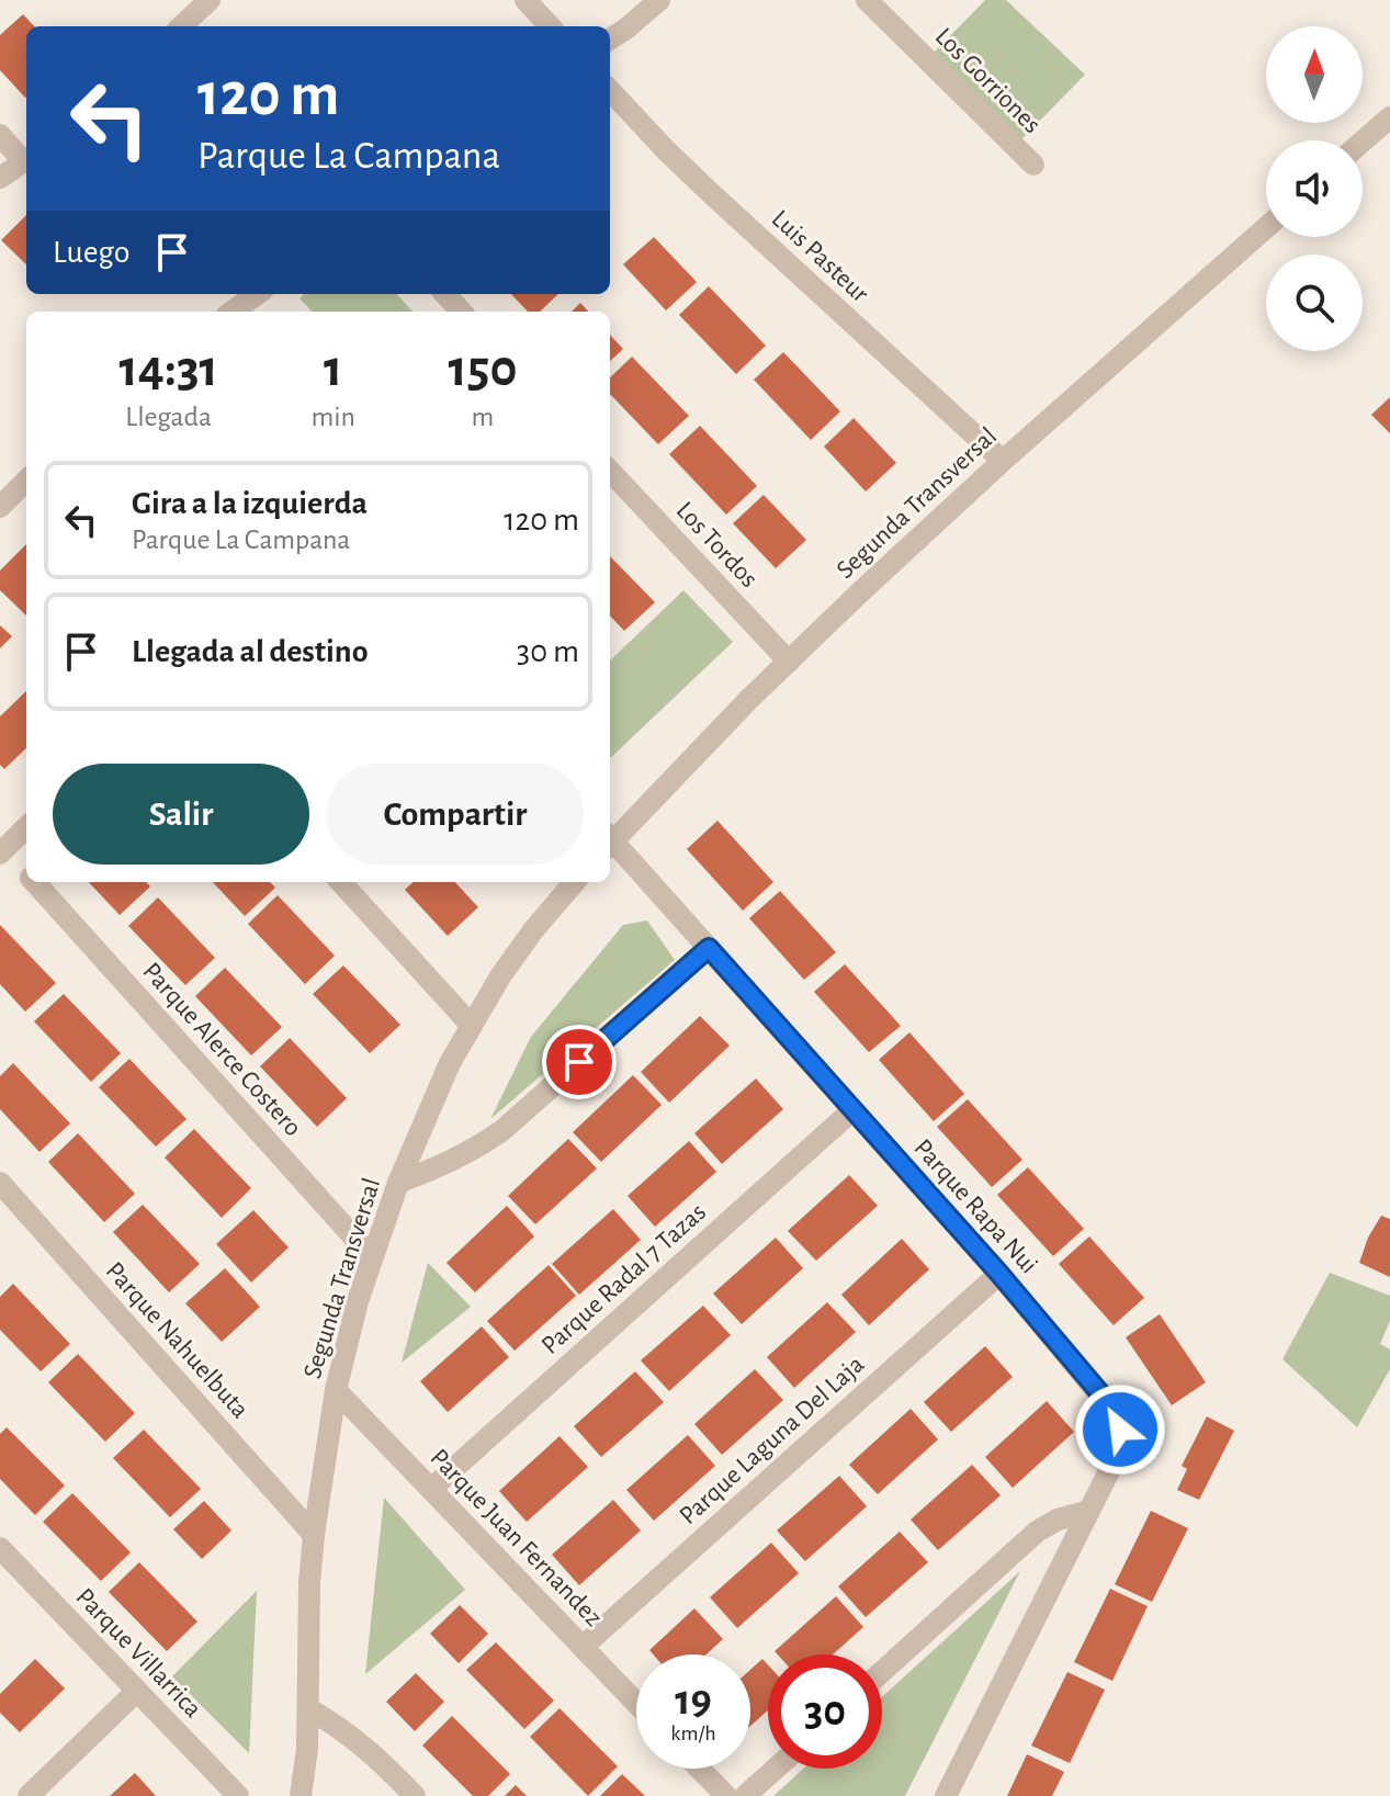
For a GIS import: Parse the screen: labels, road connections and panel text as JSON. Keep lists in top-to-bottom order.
{
  "streets": {
    "street": [
      "Los Gorriones",
      "Luis Pasteur",
      "Segunda Transversal",
      "Los Tordos",
      "Parque Alerce Costero",
      "Parque Rapa Nui",
      "Parque Radal 7 Tazas",
      "Parque Nahuelbuta",
      "Parque Laguna Del Laja",
      "Parque Juan Fernandez",
      "Parque Villarrica"
    ]
  },
  "crossings": [
    ["Luis Pasteur", "Segunda Transversal"],
    ["Segunda Transversal", "Los Tordos"],
    ["Segunda Transversal", "Parque Alerce Costero"],
    ["Segunda Transversal", "Parque Nahuelbuta"],
    ["Segunda Transversal", "Parque Juan Fernandez"],
    ["Parque Rapa Nui", "Parque Radal 7 Tazas"],
    ["Parque Rapa Nui", "Parque Laguna Del Laja"],
    ["Parque Radal 7 Tazas", "Parque Juan Fernandez"],
    ["Parque Laguna Del Laja", "Parque Juan Fernandez"]
  ],
  "north": "top",
  "page": {
    "turn": ["120 m", "Parque La Campana"],
    "then": "Luego",
    "eta": [
      "14:31",
      "Llegada",
      "1",
      "min",
      "150",
      "m"
    ],
    "list": [
      {
        "name": "Gira a la izquierda",
        "note": "Parque La Campana",
        "value": "120 m"
      },
      {
        "name": "Llegada al destino",
        "value": "30 m"
      }
    ],
    "buttons": ["Salir", "Compartir"],
    "speed": "19 km/h",
    "limit": "30"
  }
}
